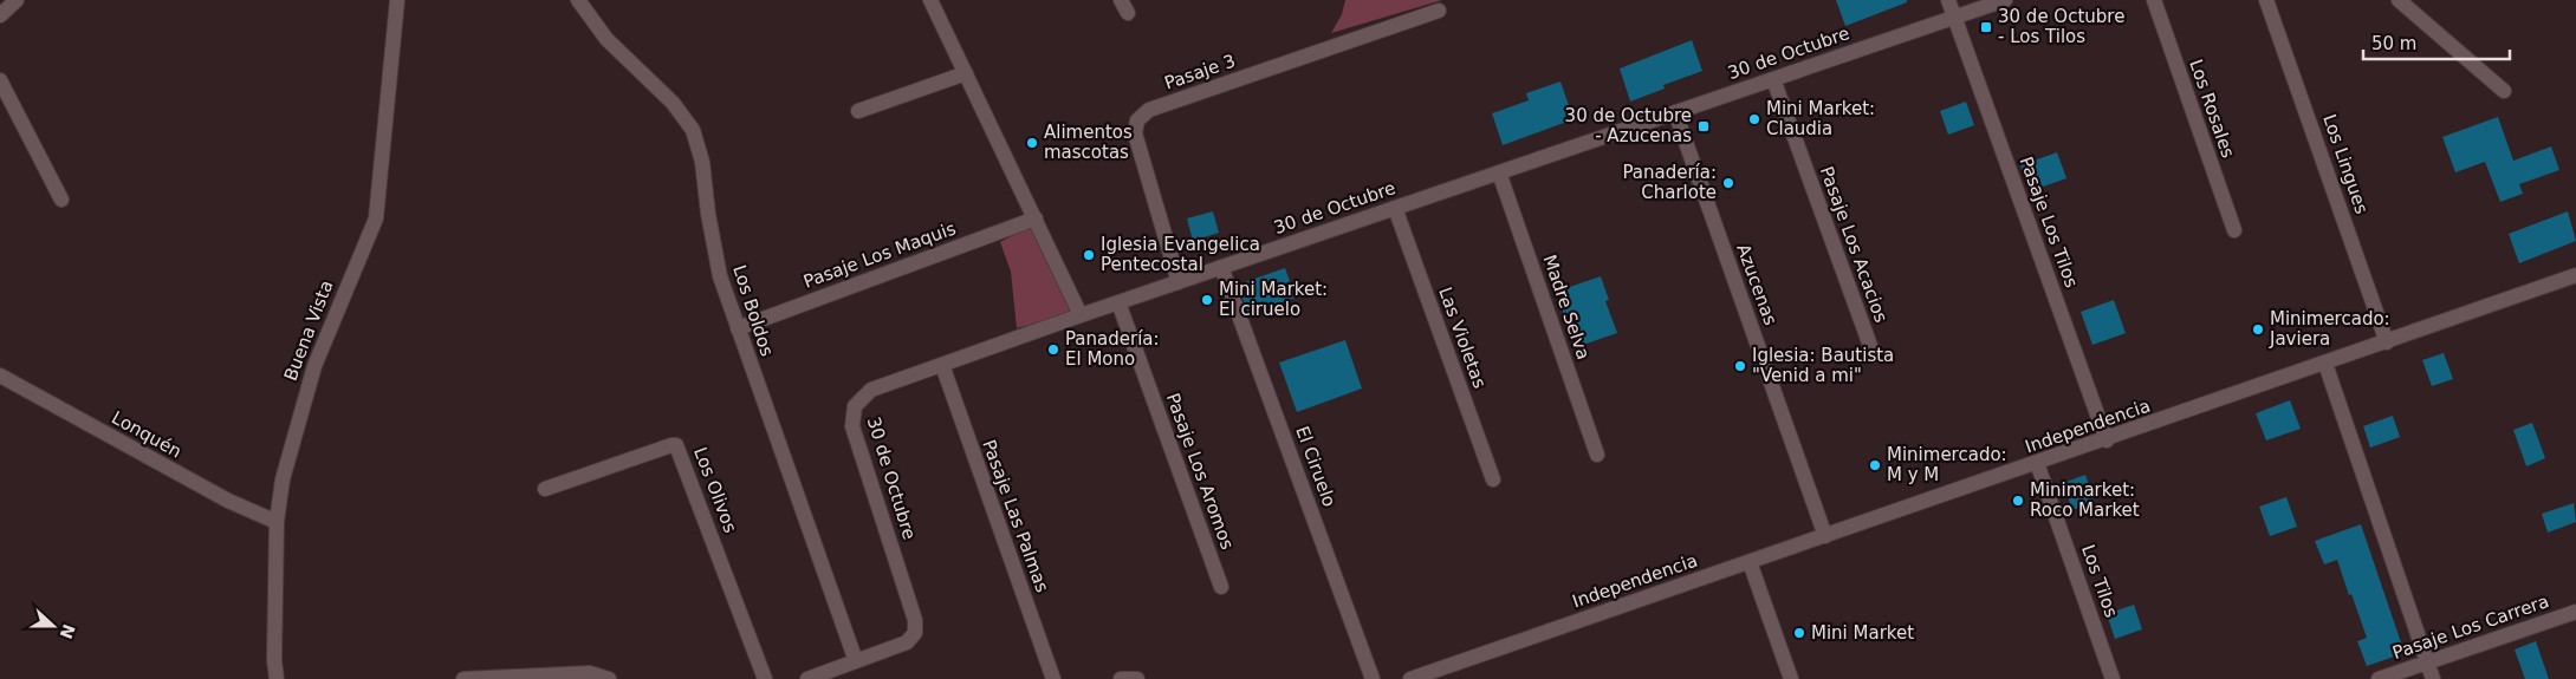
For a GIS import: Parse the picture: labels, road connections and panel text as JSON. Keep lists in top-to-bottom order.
{
  "streets": {
    "street": [
      "30 de Octubre",
      "Pasaje 3",
      "Los Rosales",
      "Los Lingues",
      "Pasaje Los Tilos",
      "Pasaje Los Acacios",
      "Pasaje Los Maquis",
      "Azucenas",
      "Madre Selva",
      "Los Boldos",
      "Buena Vista",
      "Las Violetas",
      "Independencia",
      "Lonquén",
      "El Ciruelo",
      "Pasaje Los Aromos",
      "Los Olivos",
      "Pasaje Las Palmas",
      "Los Tilos",
      "Pasaje Los Carrera"
    ]
  },
  "crossings": [
    ["30 de Octubre", "Pasaje 3"],
    ["30 de Octubre", "Pasaje Los Tilos"],
    ["30 de Octubre", "Pasaje Los Acacios"],
    ["30 de Octubre", "Azucenas"],
    ["30 de Octubre", "Madre Selva"],
    ["30 de Octubre", "Los Boldos"],
    ["30 de Octubre", "Las Violetas"],
    ["30 de Octubre", "El Ciruelo"],
    ["30 de Octubre", "Pasaje Los Aromos"],
    ["30 de Octubre", "Pasaje Las Palmas"],
    ["Los Lingues", "Independencia"],
    ["Pasaje Los Tilos", "Independencia"],
    ["Pasaje Los Maquis", "Los Boldos"],
    ["Azucenas", "Independencia"],
    ["Buena Vista", "Lonquén"],
    ["Independencia", "Los Tilos"]
  ],
  "places": {
    "transit": ["30 de Octubre - Los Tilos", "30 de Octubre - Azucenas"],
    "other": [
      "Mini Market: Claudia",
      "Alimentos mascotas",
      "Panadería: Charlote",
      "Iglesia Evangelica Pentecostal",
      "Mini Market: El ciruelo",
      "Minimercado: Javiera",
      "Panadería: El Mono",
      "Iglesia: Bautista \"Venid a mi\"",
      "Minimercado: M y M",
      "Minimarket: Roco Market",
      "Mini Market"
    ]
  },
  "scale_bar": "50 m",
  "north": "right"
}
